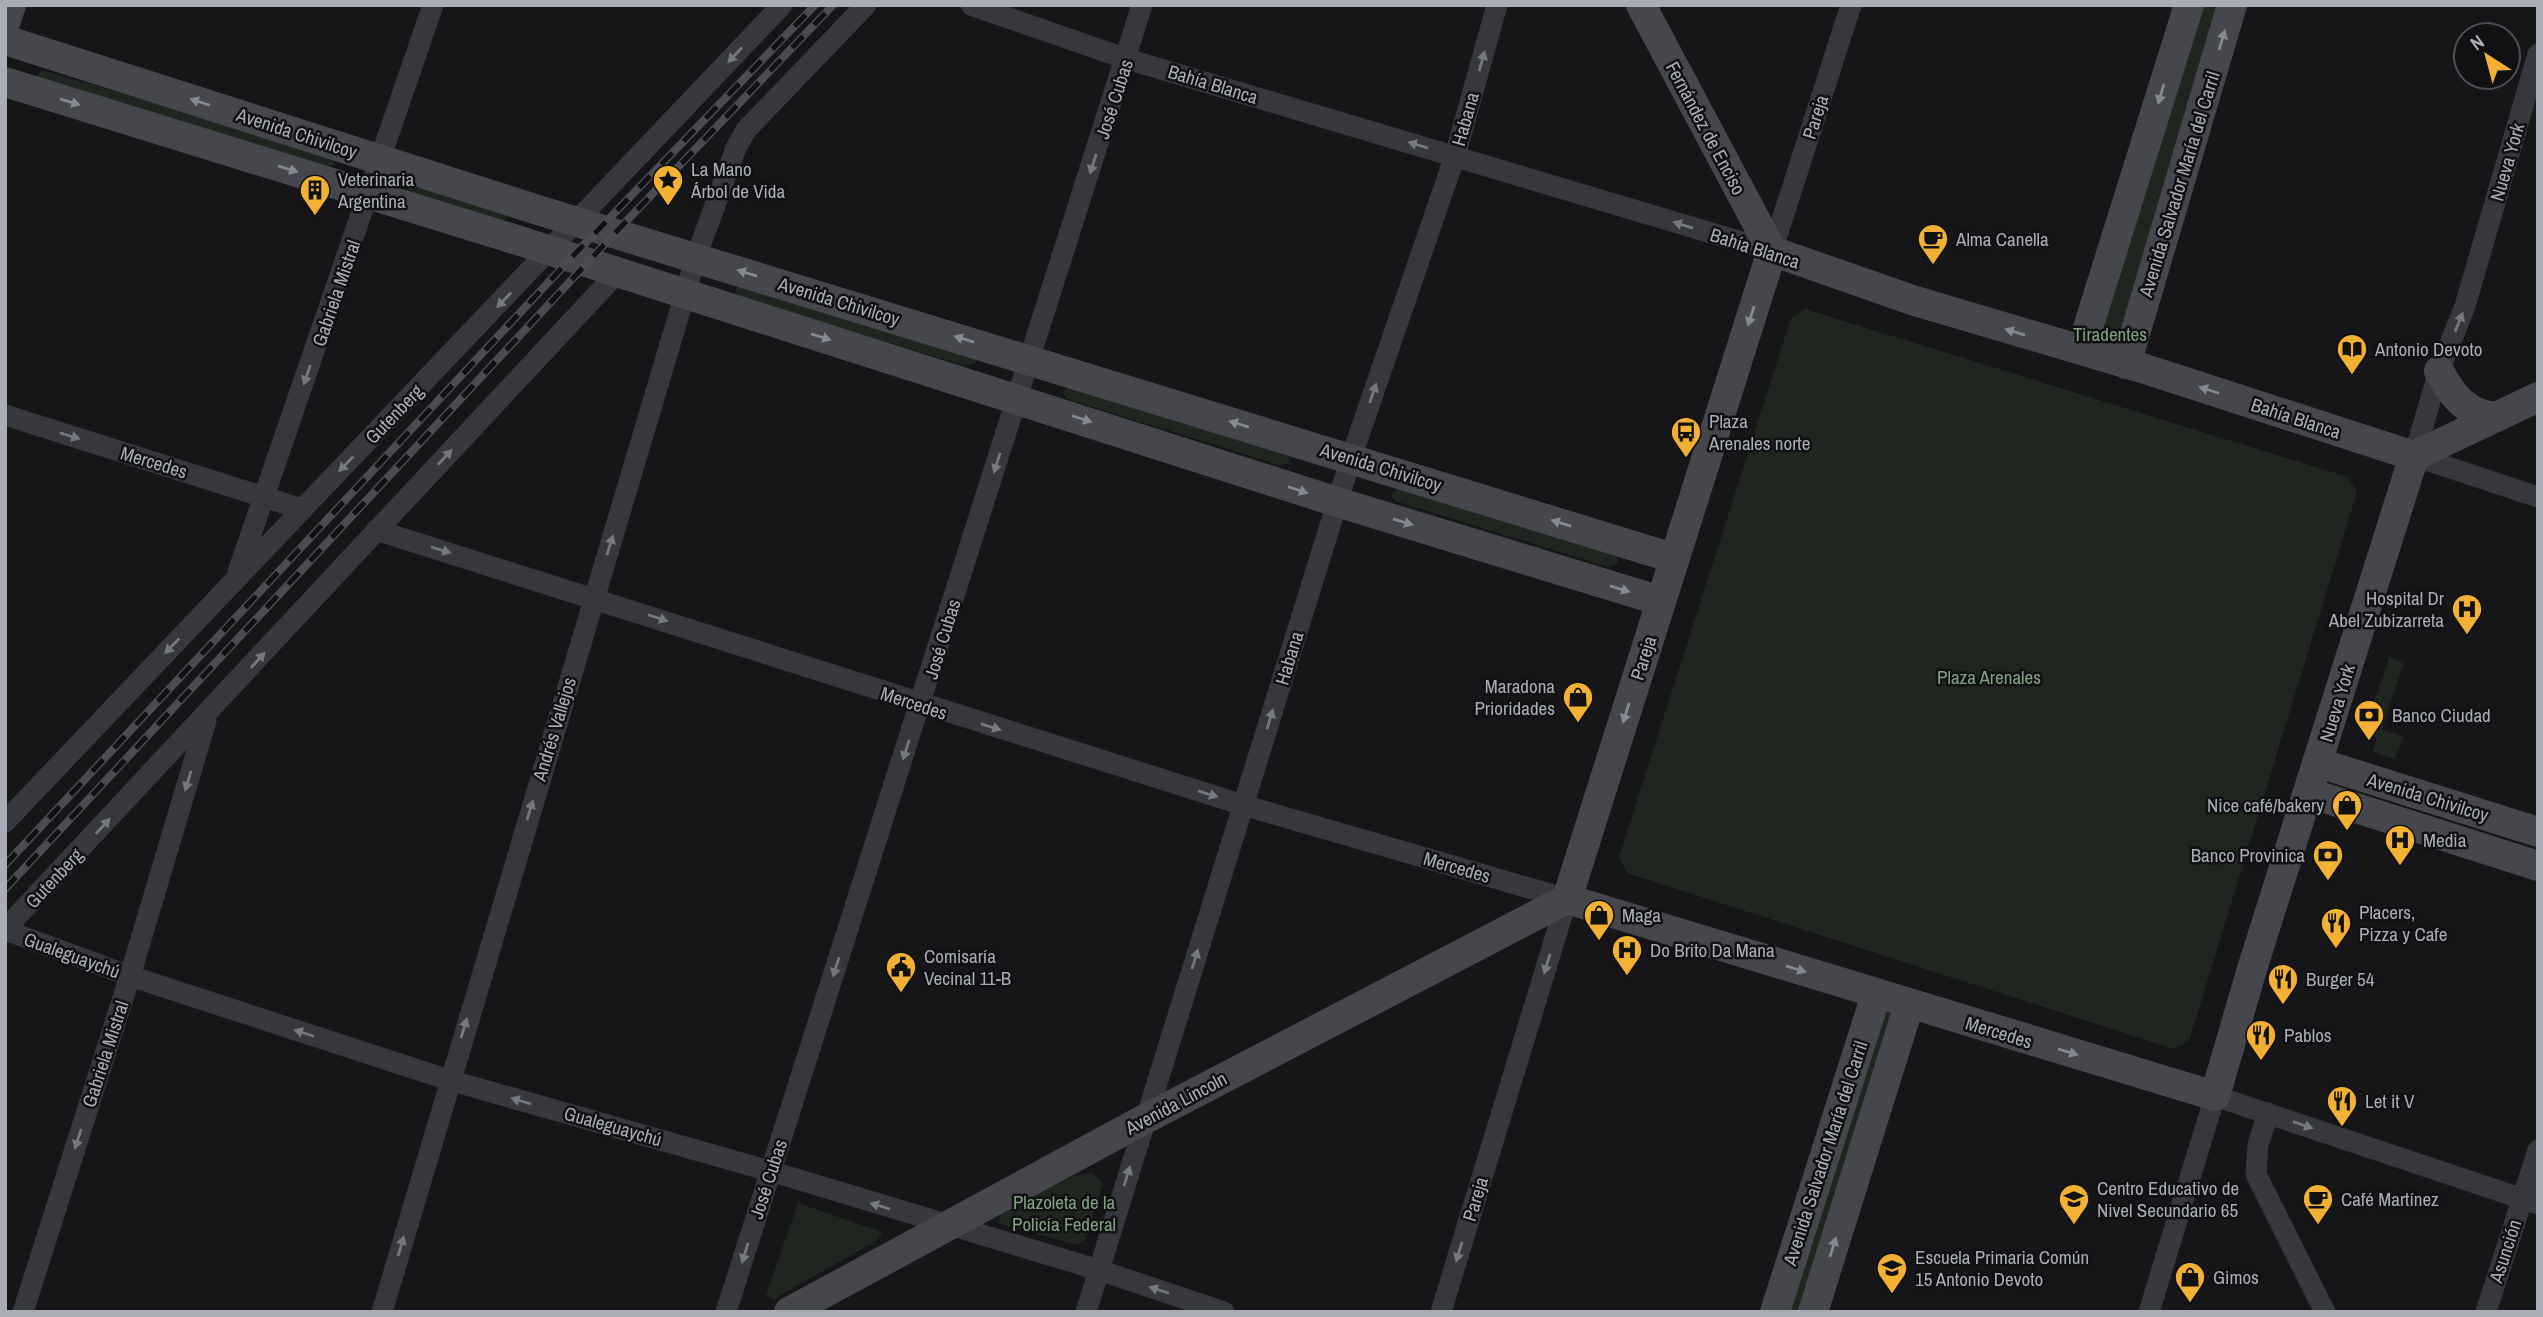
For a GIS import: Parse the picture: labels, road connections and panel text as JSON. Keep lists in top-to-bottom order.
{
  "streets": {
    "street": [
      "Bahía Blanca",
      "José Cubas",
      "Pareja",
      "Habana",
      "Fernández de Enciso",
      "Avenida Chivilcoy",
      "Nueva York",
      "Avenida Salvador María del Carril",
      "Gabriela Mistral",
      "Gutenberg",
      "Mercedes",
      "Andrés Vallejos",
      "Gualeguaychú",
      "Avenida Lincoln",
      "Asunción"
    ]
  },
  "crossings": [
    ["Bahía Blanca", "José Cubas"],
    ["Bahía Blanca", "Pareja"],
    ["Bahía Blanca", "Habana"],
    ["Bahía Blanca", "Fernández de Enciso"],
    ["Bahía Blanca", "Nueva York"],
    ["Bahía Blanca", "Avenida Salvador María del Carril"],
    ["José Cubas", "Avenida Chivilcoy"],
    ["José Cubas", "Mercedes"],
    ["José Cubas", "Gualeguaychú"],
    ["Pareja", "Fernández de Enciso"],
    ["Pareja", "Avenida Chivilcoy"],
    ["Pareja", "Mercedes"],
    ["Pareja", "Avenida Lincoln"],
    ["Habana", "Avenida Chivilcoy"],
    ["Habana", "Mercedes"],
    ["Habana", "Gualeguaychú"],
    ["Habana", "Avenida Lincoln"],
    ["Avenida Chivilcoy", "Nueva York"],
    ["Avenida Chivilcoy", "Gabriela Mistral"],
    ["Avenida Chivilcoy", "Gutenberg"],
    ["Avenida Chivilcoy", "Andrés Vallejos"],
    ["Nueva York", "Mercedes"],
    ["Avenida Salvador María del Carril", "Mercedes"],
    ["Gabriela Mistral", "Gutenberg"],
    ["Gabriela Mistral", "Mercedes"],
    ["Gabriela Mistral", "Gualeguaychú"],
    ["Gutenberg", "Mercedes"],
    ["Gutenberg", "Gualeguaychú"],
    ["Mercedes", "Andrés Vallejos"],
    ["Mercedes", "Avenida Lincoln"],
    ["Mercedes", "Asunción"],
    ["Andrés Vallejos", "Gualeguaychú"],
    ["Gualeguaychú", "Avenida Lincoln"]
  ],
  "one_way": [
    "Bahía Blanca",
    "José Cubas",
    "Pareja",
    "Habana",
    "Gabriela Mistral",
    "Mercedes",
    "Andrés Vallejos",
    "Gualeguaychú"
  ],
  "parks": ["Tiradentes", "Plaza Arenales", "Plazoleta de la Policía Federal"],
  "places": {
    "place": ["La Mano Árbol de Vida"],
    "building": ["Veterinaria Argentina"],
    "cafe": ["Alma Canella", "Café Martínez"],
    "library": ["Antonio Devoto"],
    "bus stop": ["Plaza Arenales norte"],
    "hospital": ["Hospital Dr Abel Zubizarreta", "Media", "Do Brito Da Mana"],
    "shop": [
      "Maradona Prioridades",
      "Nice café/bakery",
      "Maga",
      "Gimos"
    ],
    "bank": ["Banco Ciudad", "Banco Provinica"],
    "restaurant": [
      "Placers, Pizza y Cafe",
      "Burger 54",
      "Pablos",
      "Let it V"
    ],
    "public building": ["Comisaría Vecinal 11-B"],
    "school or university": ["Centro Educativo de Nivel Secundario 65", "Escuela Primaria Común 15 Antonio Devoto"]
  },
  "north": "top left"
}
